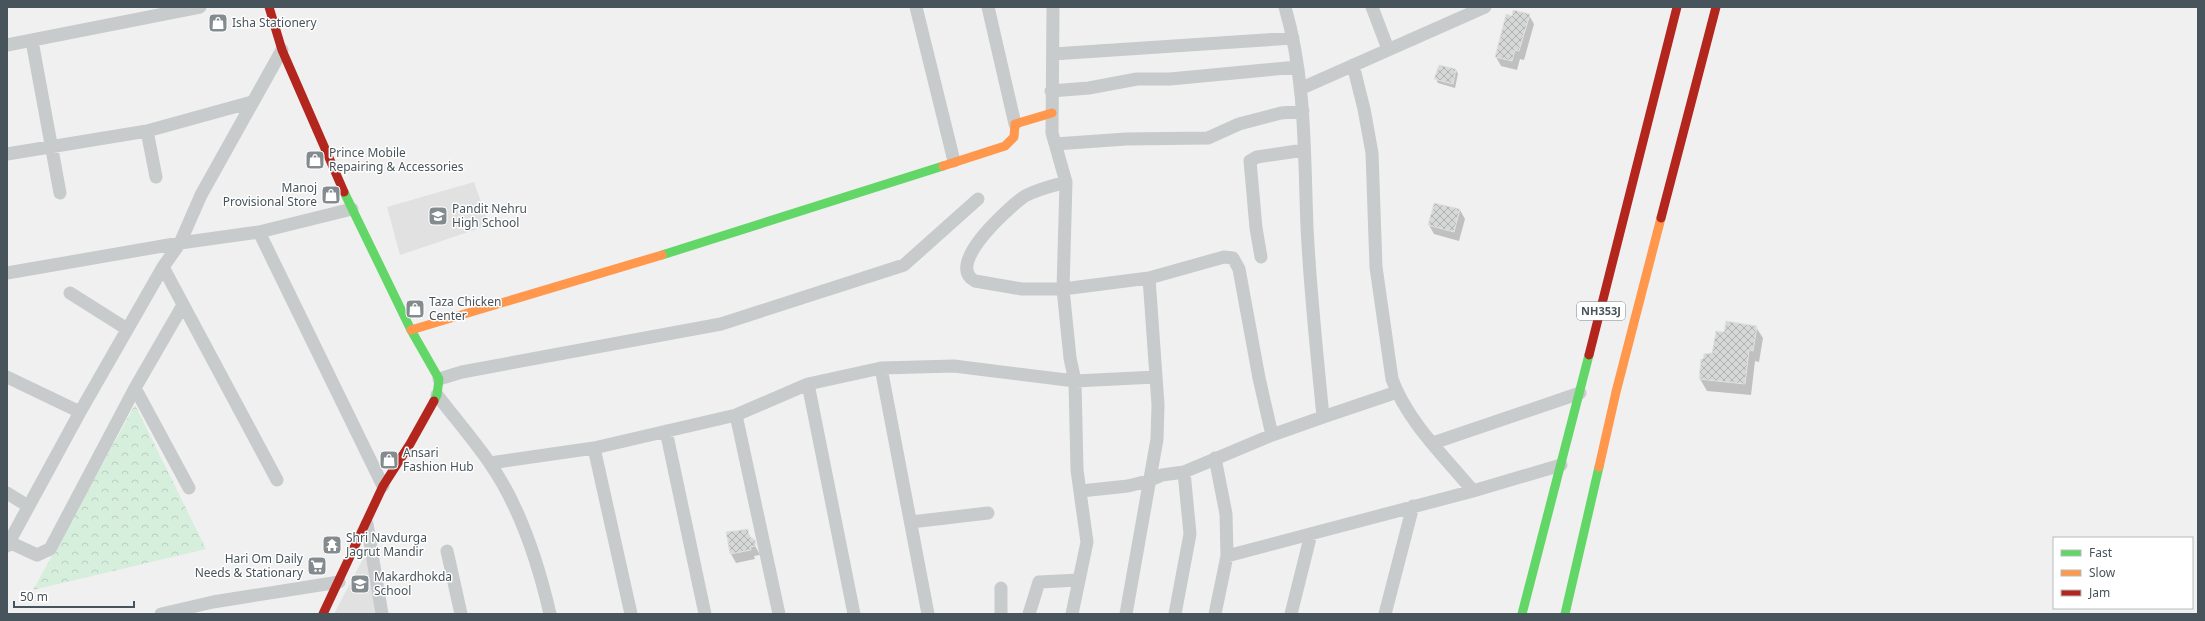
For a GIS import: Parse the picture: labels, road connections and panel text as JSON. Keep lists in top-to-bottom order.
{
  "streets": {
    "main road": ["NH353J"]
  },
  "places": {
    "shop": [
      "Isha Stationery",
      "Prince Mobile Repairing & Accessories",
      "Manoj Provisional Store",
      "Taza Chicken Center",
      "Ansari Fashion Hub"
    ],
    "school or university": ["Pandit Nehru High School", "Makardhokda School"],
    "temple": ["Shri Navdurga Jagrut Mandir"],
    "supermarket": ["Hari Om Daily Needs & Stationary"]
  },
  "legend": ["Fast", "Slow", "Jam"],
  "scale_bar": "50 m"
}
